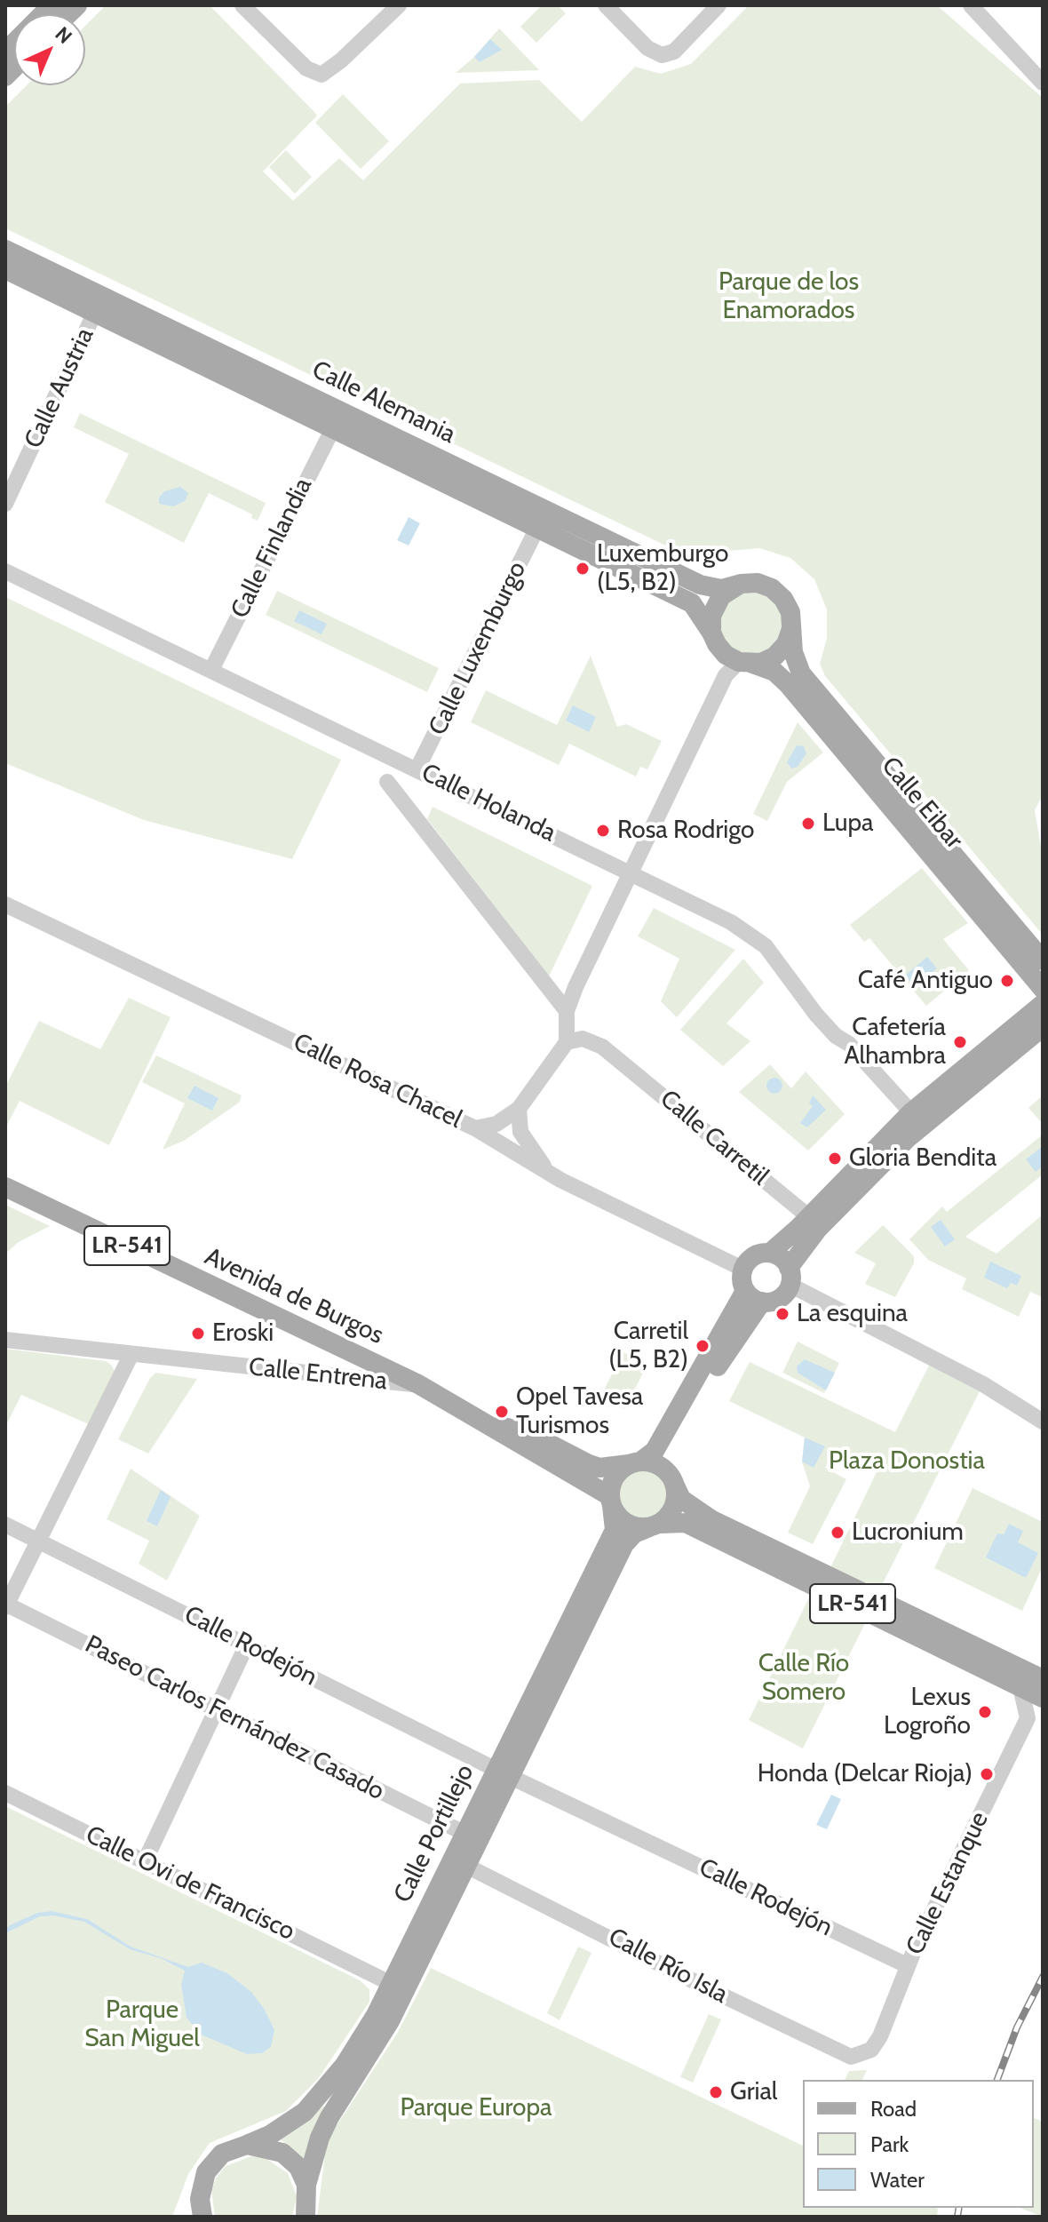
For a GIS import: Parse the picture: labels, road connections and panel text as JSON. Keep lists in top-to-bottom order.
{
  "streets": {
    "main road": [
      "Calle Alemania",
      "Calle Eibar",
      "LR-541",
      "Avenida de Burgos",
      "Calle Portillejo"
    ],
    "street": [
      "Calle Austria",
      "Calle Finlandia",
      "Calle Luxemburgo",
      "Calle Holanda",
      "Calle Rosa Chacel",
      "Calle Carretil",
      "Calle Entrena",
      "Calle Rodejón",
      "Paseo Carlos Fernández Casado",
      "Calle Ovi de Francisco",
      "Calle Estanque",
      "Calle Río Isla"
    ]
  },
  "crossings": [
    ["Calle Austria", "Calle Alemania"],
    ["Calle Alemania", "Calle Finlandia"],
    ["Calle Alemania", "Calle Luxemburgo"],
    ["Calle Alemania", "Calle Eibar"],
    ["Calle Finlandia", "Calle Holanda"],
    ["Calle Luxemburgo", "Calle Holanda"],
    ["LR-541", "Avenida de Burgos"],
    ["LR-541", "Calle Portillejo"],
    ["LR-541", "Calle Estanque"],
    ["Avenida de Burgos", "Calle Entrena"],
    ["Avenida de Burgos", "Calle Portillejo"],
    ["Calle Rodejón", "Calle Portillejo"],
    ["Calle Rodejón", "Calle Estanque"],
    ["Paseo Carlos Fernández Casado", "Calle Portillejo"],
    ["Calle Portillejo", "Calle Ovi de Francisco"],
    ["Calle Portillejo", "Calle Río Isla"],
    ["Calle Estanque", "Calle Río Isla"]
  ],
  "parks": [
    "Parque de los Enamorados",
    "Plaza Donostia",
    "Calle Río Somero",
    "Parque San Miguel",
    "Parque Europa"
  ],
  "places": [
    "Luxemburgo (L5, B2)",
    "Lupa",
    "Rosa Rodrigo",
    "Café Antiguo",
    "Cafetería Alhambra",
    "Gloria Bendita",
    "La esquina",
    "Eroski",
    "Carretil (L5, B2)",
    "Opel Tavesa Turismos",
    "Lucronium",
    "Lexus Logroño",
    "Honda (Delcar Rioja)",
    "Grial"
  ],
  "legend": ["Road", "Park", "Water"],
  "north": "top right"
}
